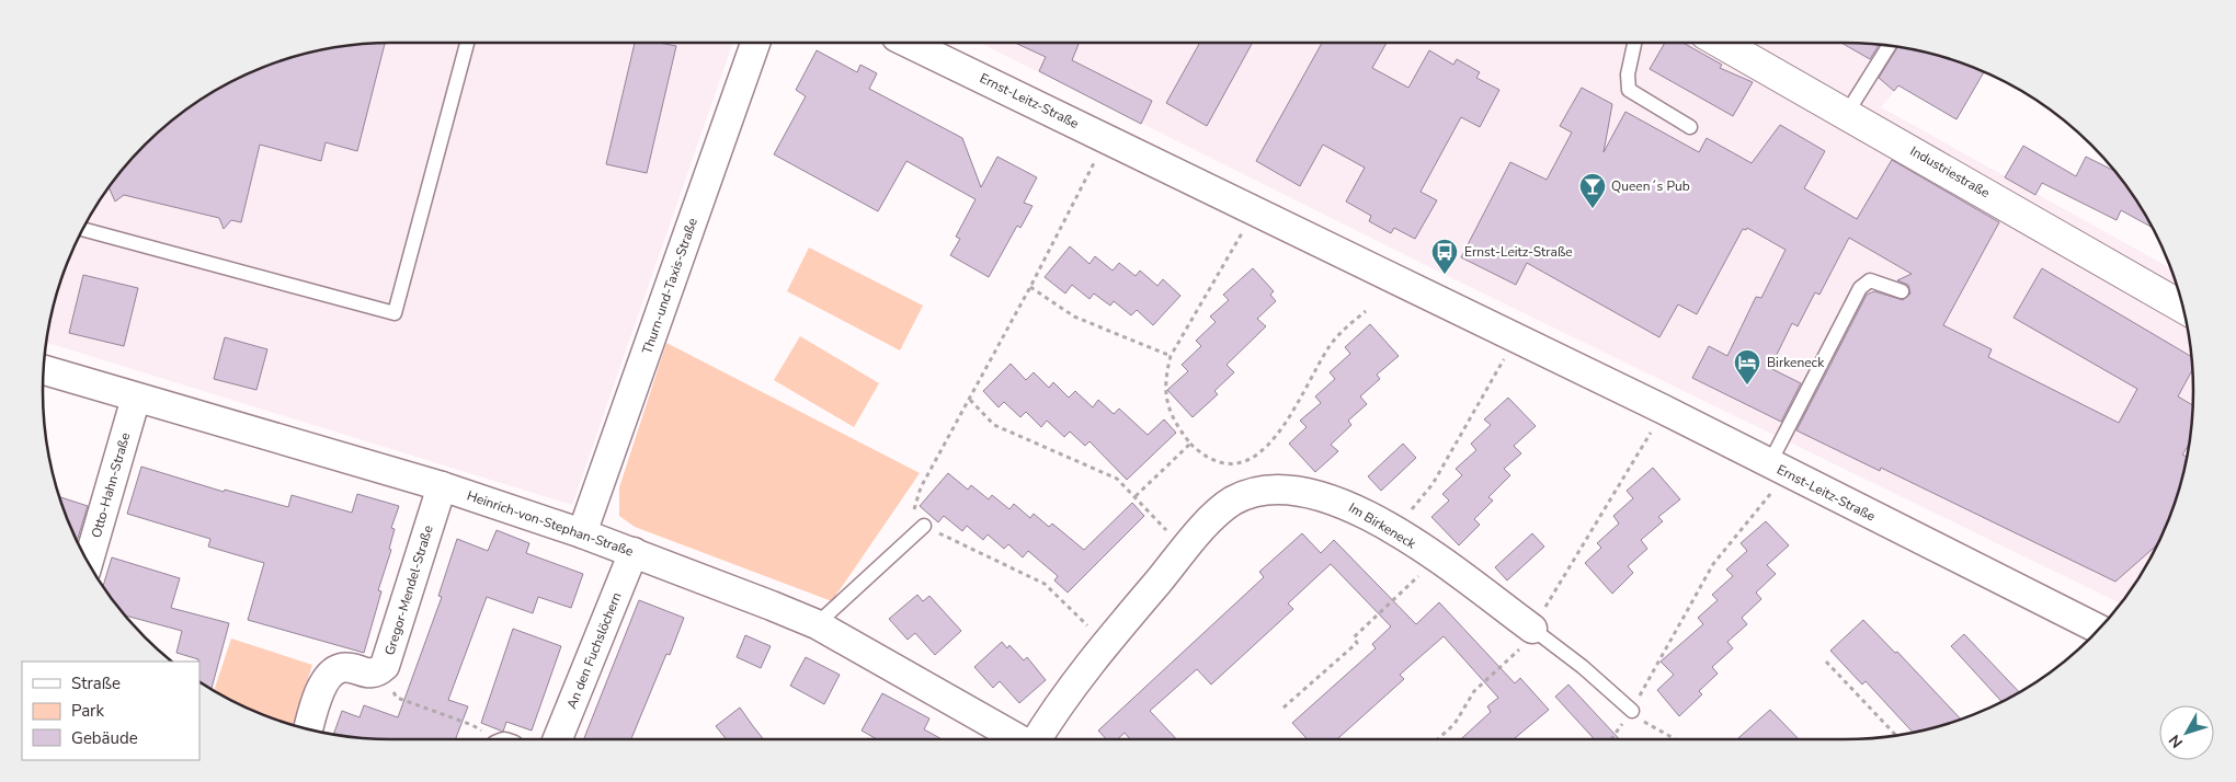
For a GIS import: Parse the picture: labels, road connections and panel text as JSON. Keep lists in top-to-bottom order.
{
  "streets": {
    "street": [
      "Ernst-Leitz-Straße",
      "Industriestraße",
      "Thurn-und-Taxis-Straße",
      "Otto-Hahn-Straße",
      "Heinrich-von-Stephan-Straße",
      "Im Birkeneck",
      "Gregor-Mendel-Straße",
      "An den Fuchslöchern"
    ]
  },
  "crossings": [
    ["Thurn-und-Taxis-Straße", "Heinrich-von-Stephan-Straße"],
    ["Otto-Hahn-Straße", "Heinrich-von-Stephan-Straße"],
    ["Heinrich-von-Stephan-Straße", "Gregor-Mendel-Straße"],
    ["Heinrich-von-Stephan-Straße", "An den Fuchslöchern"]
  ],
  "places": {
    "bar": ["Queen´s Pub"],
    "bus stop": ["Ernst-Leitz-Straße"],
    "hotel": ["Birkeneck"]
  },
  "legend": ["Straße", "Park", "Gebäude"],
  "north": "bottom left"
}
